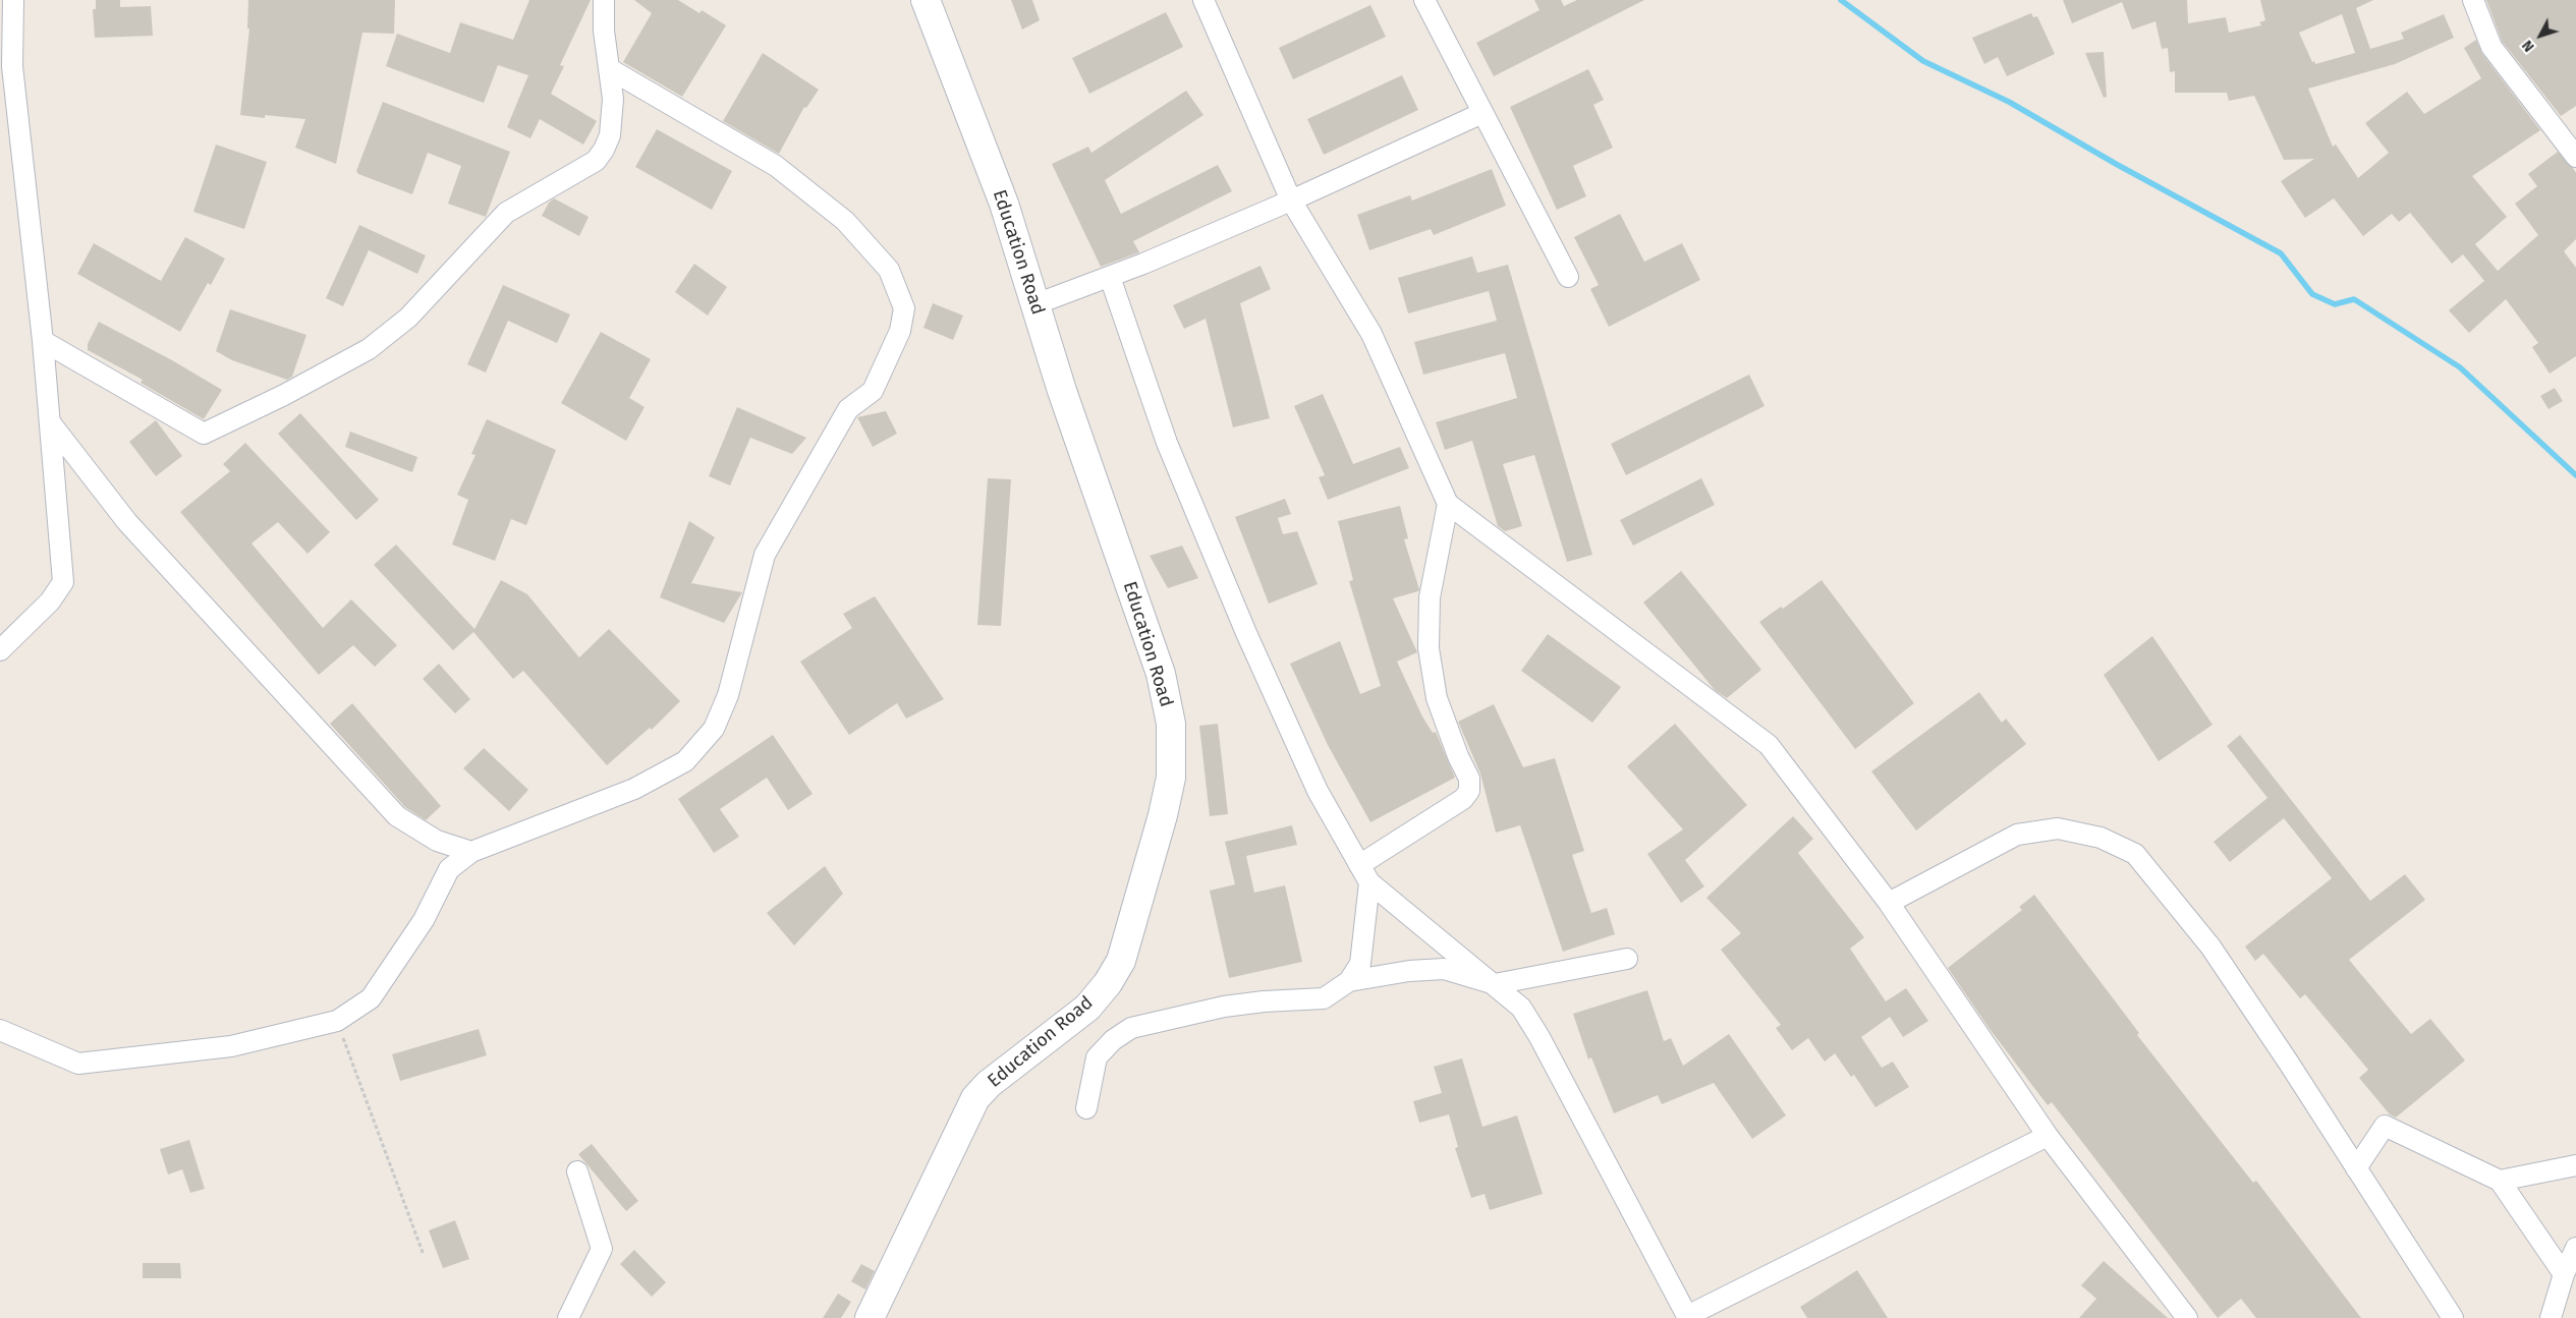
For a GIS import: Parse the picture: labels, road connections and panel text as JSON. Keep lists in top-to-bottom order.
{
  "streets": {
    "street": ["Education Road"]
  },
  "north": "bottom left"
}
